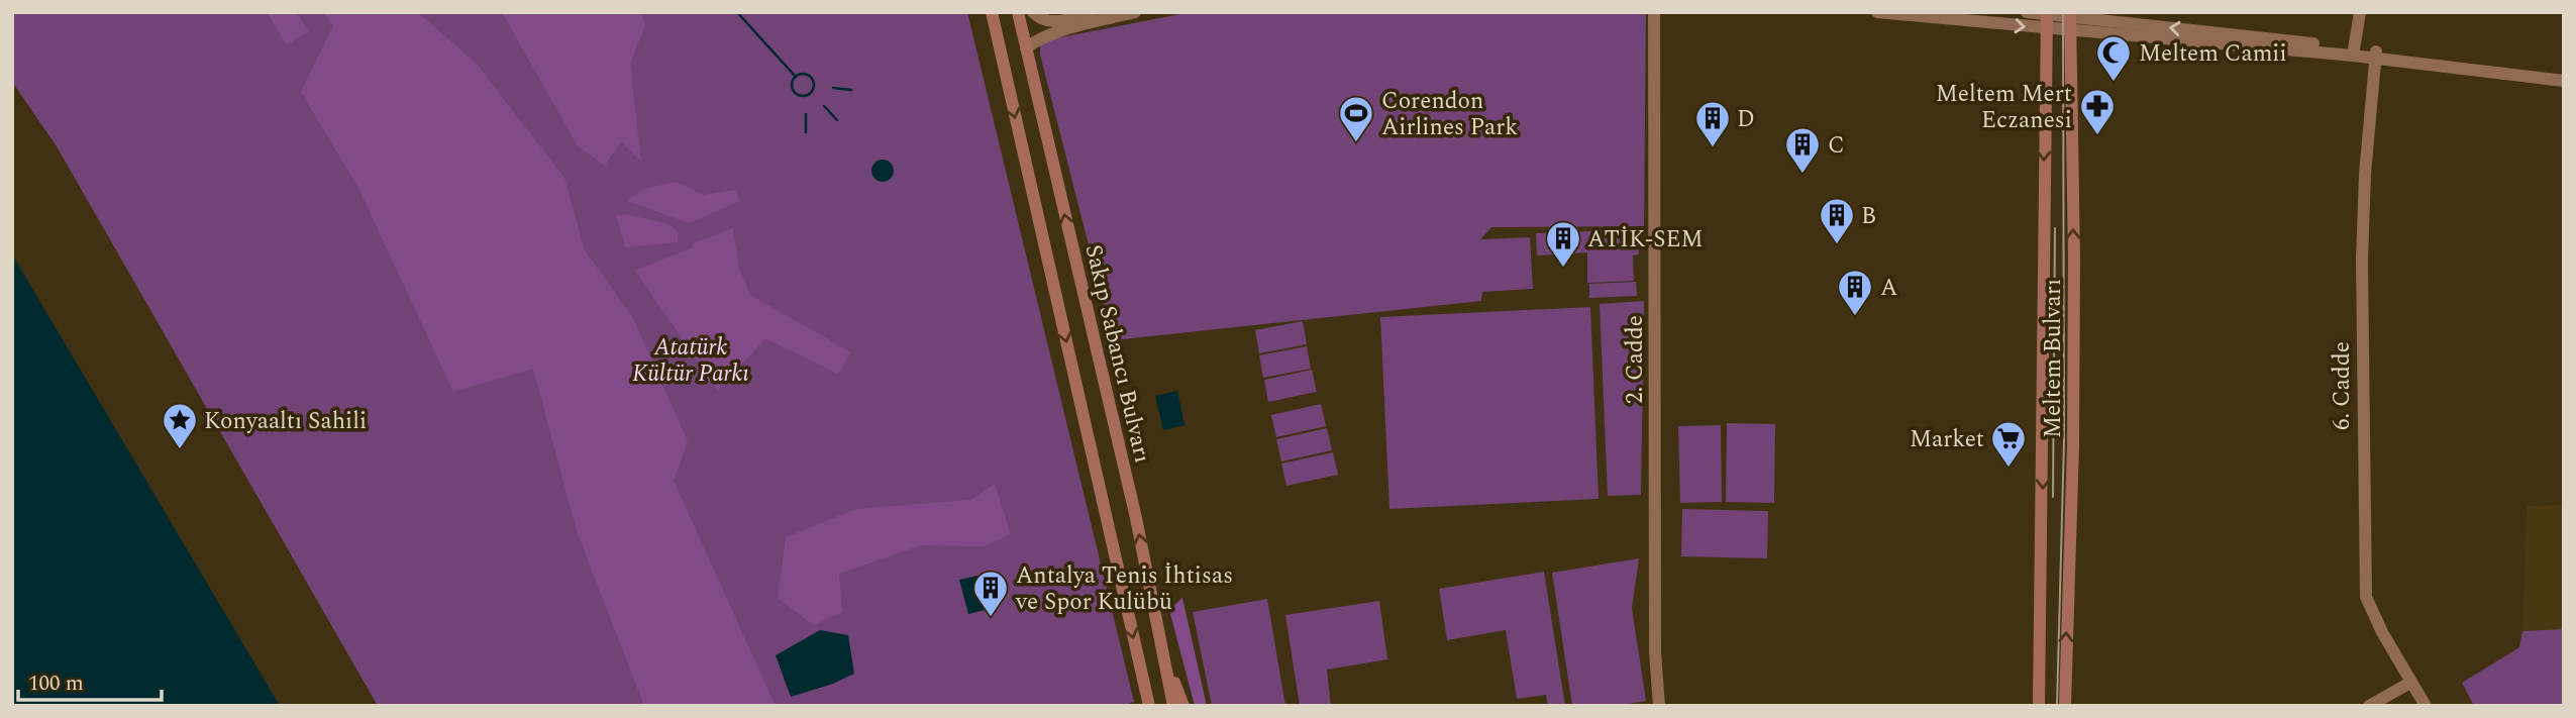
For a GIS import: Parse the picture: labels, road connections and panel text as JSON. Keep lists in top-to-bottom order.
{
  "streets": {
    "main road": ["Sakıp Sabancı Bulvarı", "Meltem Bulvarı"],
    "street": ["2. Cadde", "6. Cadde"]
  },
  "parks": ["Atatürk Kültür Parkı"],
  "places": {
    "mosque": ["Meltem Camii"],
    "pharmacy": ["Meltem Mert Eczanesi"],
    "sports": ["Corendon Airlines Park"],
    "building": [
      "D",
      "C",
      "B",
      "ATİK-SEM",
      "A",
      "Antalya Tenis İhtisas ve Spor Kulübü"
    ],
    "place": ["Konyaaltı Sahili"],
    "supermarket": ["Market"]
  },
  "scale_bar": "100 m"
}
